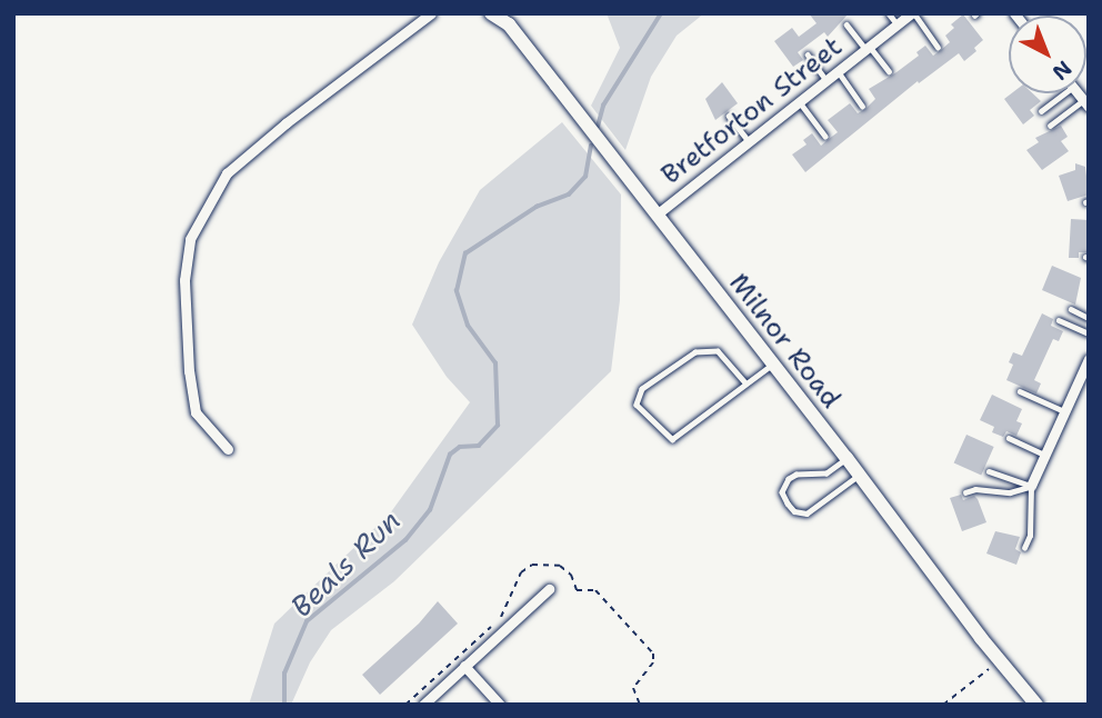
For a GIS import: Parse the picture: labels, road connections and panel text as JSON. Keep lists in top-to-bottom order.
{
  "streets": {
    "main road": ["Milnor Road"],
    "street": ["Bretforton Street"]
  },
  "crossings": [
    ["Bretforton Street", "Milnor Road"]
  ],
  "water": ["Beals Run"],
  "north": "bottom right"
}
